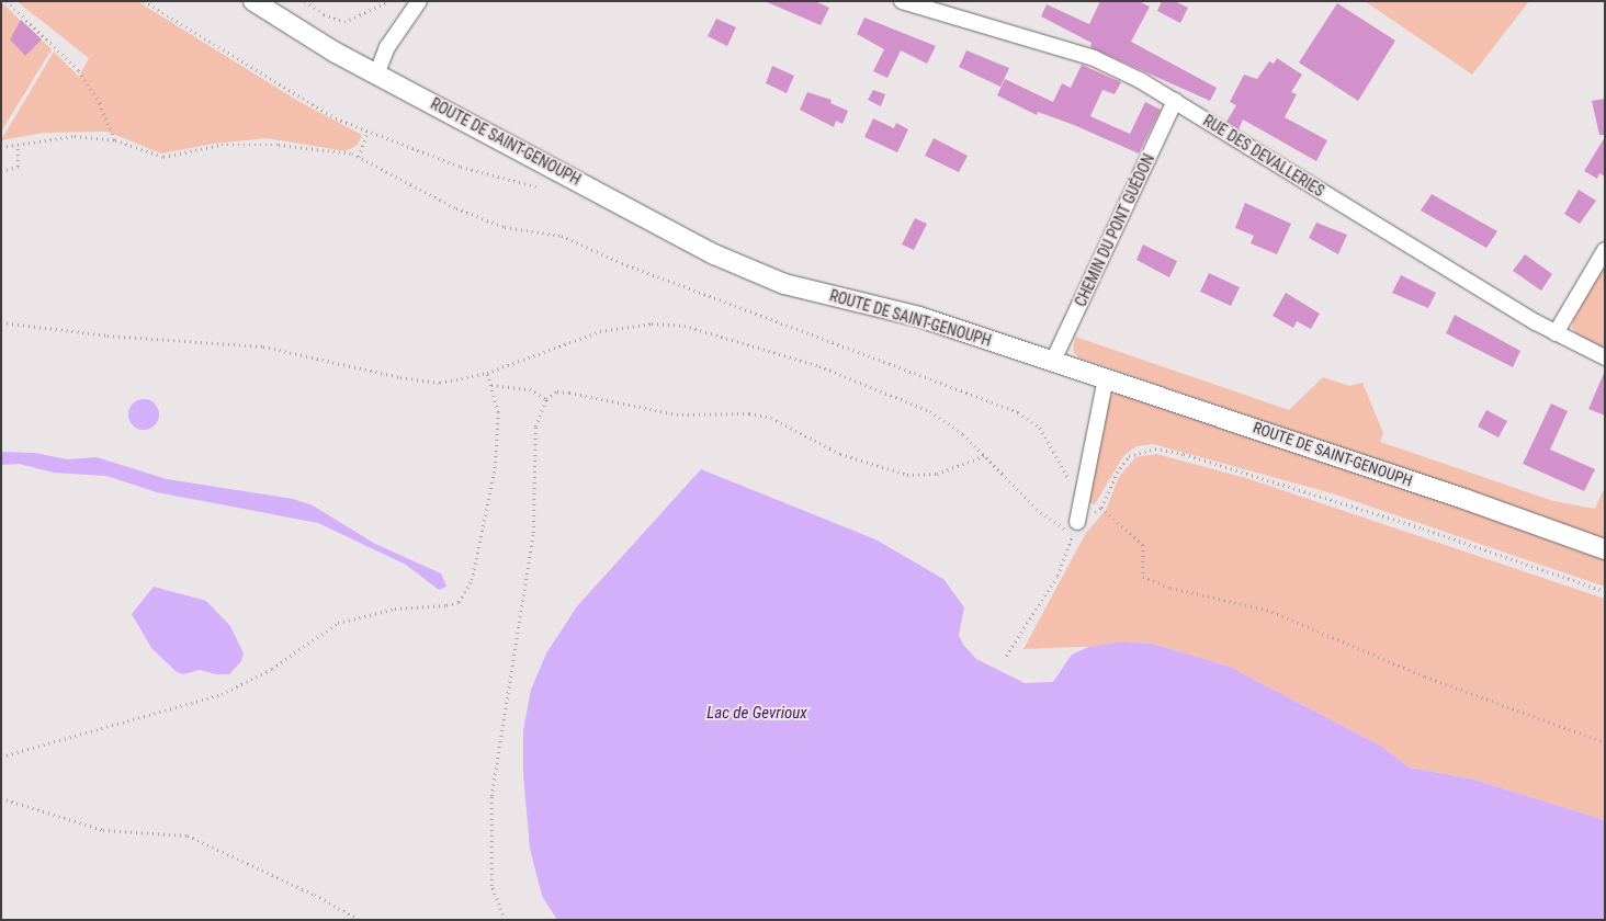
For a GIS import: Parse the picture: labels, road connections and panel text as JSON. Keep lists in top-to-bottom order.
{
  "streets": {
    "street": ["ROUTE DE SAINT-GENOUPH", "RUE DES DEVALLERIES", "CHEMIN DU PONT GUÉDON"]
  },
  "crossings": [
    ["ROUTE DE SAINT-GENOUPH", "CHEMIN DU PONT GUÉDON"],
    ["RUE DES DEVALLERIES", "CHEMIN DU PONT GUÉDON"]
  ],
  "water": ["Lac de Gevrioux"]
}
